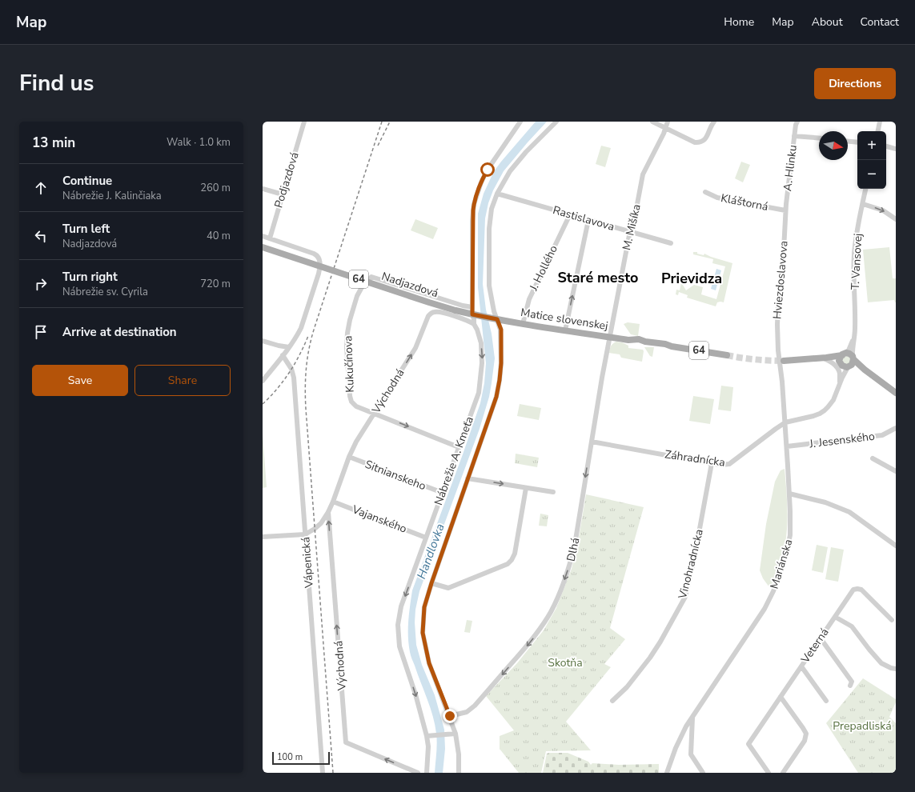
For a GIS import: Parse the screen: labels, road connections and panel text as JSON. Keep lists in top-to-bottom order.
{
  "streets": {
    "main road": ["64", "Nadjazdová", "Matice slovenskej"],
    "street": [
      "A. Hlinku",
      "Podjazdová",
      "Kláštorná",
      "Rastislavova",
      "M. Mišíka",
      "T. Vansovej",
      "J. Hollého",
      "Hviezdoslavova",
      "Kukučínova",
      "Východná",
      "J. Jesenského",
      "Záhradnícka",
      "Nábrežie A. Kmeťa",
      "Sitnianskeho",
      "Vajanského",
      "Dlhá",
      "Vápenická",
      "Vinohradnícka",
      "Mariánska",
      "Veterná"
    ]
  },
  "crossings": [
    ["A. Hlinku", "Kláštorná"],
    ["A. Hlinku", "Hviezdoslavova"],
    ["Kláštorná", "Hviezdoslavova"],
    ["Rastislavova", "M. Mišíka"],
    ["Rastislavova", "J. Hollého"],
    ["M. Mišíka", "Matice slovenskej"],
    ["M. Mišíka", "Dlhá"],
    ["J. Hollého", "Matice slovenskej"],
    ["Hviezdoslavova", "Mariánska"],
    ["Nadjazdová", "Matice slovenskej"],
    ["Nadjazdová", "Východná"],
    ["Nadjazdová", "Nábrežie A. Kmeťa"],
    ["Matice slovenskej", "Dlhá"],
    ["Kukučínova", "Východná"],
    ["Kukučínova", "Nábrežie A. Kmeťa"],
    ["Východná", "Nábrežie A. Kmeťa"],
    ["Východná", "Sitnianskeho"],
    ["Východná", "Vajanského"],
    ["Východná", "Vápenická"],
    ["J. Jesenského", "Mariánska"],
    ["Záhradnícka", "Dlhá"],
    ["Záhradnícka", "Vinohradnícka"],
    ["Záhradnícka", "Mariánska"],
    ["Nábrežie A. Kmeťa", "Sitnianskeho"],
    ["Nábrežie A. Kmeťa", "Vajanského"]
  ],
  "one_way": ["Dlhá"],
  "districts": ["Staré mesto", "Prievidza"],
  "water": ["Handlovka"],
  "parks": ["Skotňa", "Prepadliská"],
  "scale_bar": "100 m",
  "north": "right",
  "page": {
    "header": "Map",
    "nav": [
      "Home",
      "Map",
      "About",
      "Contact"
    ],
    "title": "Find us",
    "buttons": [
      "Directions",
      ["Save", "Share"]
    ],
    "heading": ["13 min", "Walk · 1.0 km"],
    "map_buttons": ["+", "−"],
    "list": [
      ["Continue", "Nábrežie J. Kalinčiaka", "260 m"],
      ["Turn left", "Nadjazdová", "40 m"],
      ["Turn right", "Nábrežie sv. Cyrila", "720 m"],
      "Arrive at destination"
    ],
    "scale": "100 m"
  }
}
